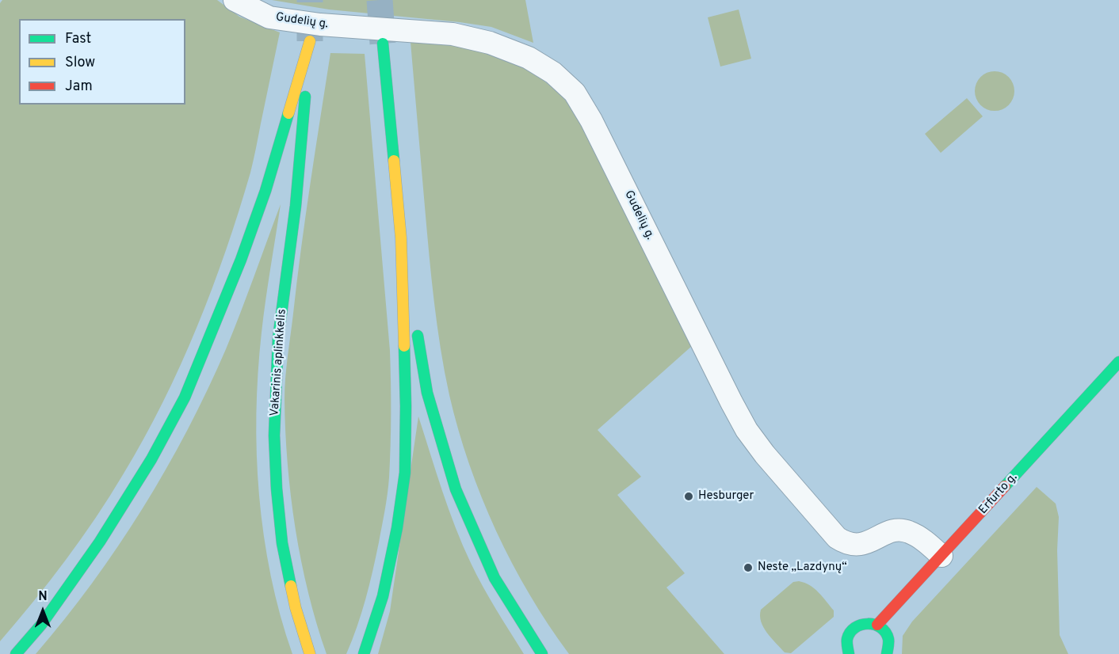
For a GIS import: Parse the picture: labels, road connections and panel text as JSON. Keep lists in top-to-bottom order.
{
  "streets": {
    "main road": ["Vakarinis aplinkkelis", "Erfurto g."],
    "street": ["Gudelių g."]
  },
  "crossings": [
    ["Gudelių g.", "Erfurto g."]
  ],
  "places": ["Hesburger", "Neste „Lazdynų“"],
  "legend": ["Fast", "Slow", "Jam"],
  "north": "top"
}
